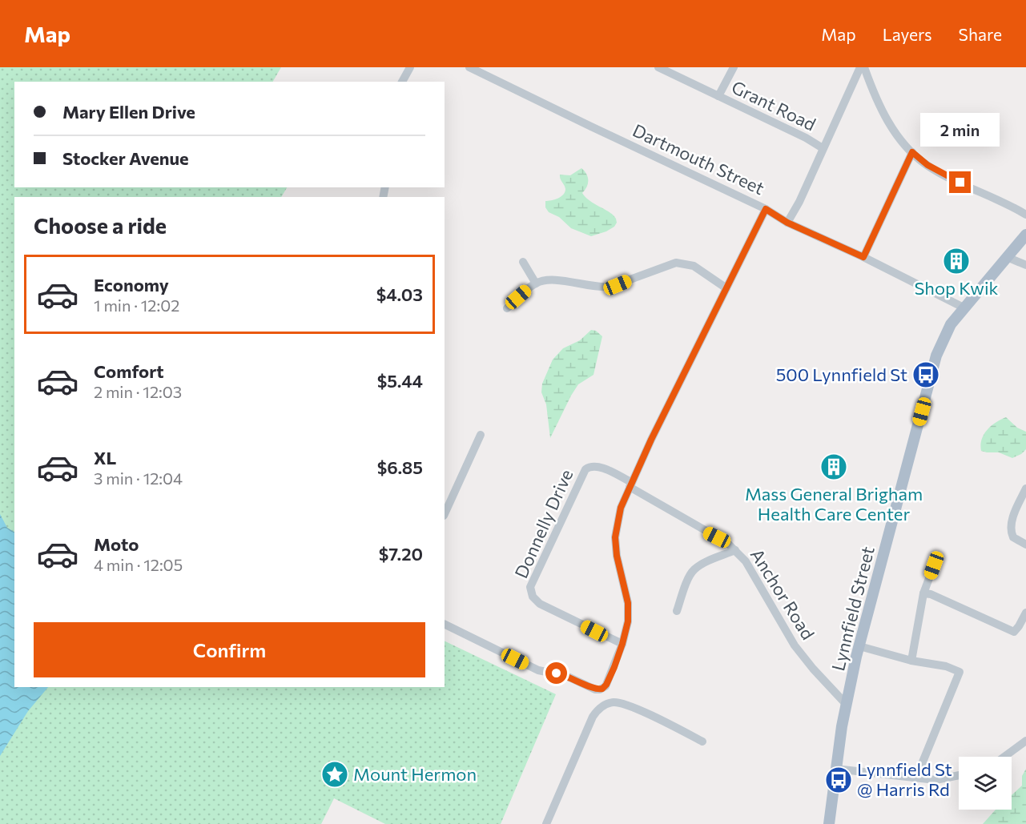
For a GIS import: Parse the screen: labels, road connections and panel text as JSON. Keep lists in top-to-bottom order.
{
  "streets": {
    "main road": ["Lynnfield Street"],
    "street": [
      "Grant Road",
      "Dartmouth Street",
      "Donnelly Drive",
      "Anchor Road"
    ]
  },
  "crossings": [
    ["Dartmouth Street", "Lynnfield Street"],
    ["Donnelly Drive", "Anchor Road"],
    ["Anchor Road", "Lynnfield Street"]
  ],
  "places": {
    "building": ["Shop Kwik", "Mass General Brigham Health Care Center"],
    "bus stop": ["500 Lynnfield St", "Lynnfield St @ Harris Rd"],
    "place": ["Mount Hermon"]
  },
  "page": {
    "header": "Map",
    "nav": ["Map", "Layers", "Share"],
    "banner": ["Mary Ellen Drive", "Stocker Avenue"],
    "bubble": "2 min",
    "heading": "Choose a ride",
    "list": [
      {
        "name": "Economy",
        "note": "1 min · 12:02",
        "value": "$4.03"
      },
      {
        "name": "Comfort",
        "note": "2 min · 12:03",
        "value": "$5.44"
      },
      {
        "name": "XL",
        "note": "3 min · 12:04",
        "value": "$6.85"
      },
      {
        "name": "Moto",
        "note": "4 min · 12:05",
        "value": "$7.20"
      }
    ],
    "buttons": "Confirm"
  }
}
